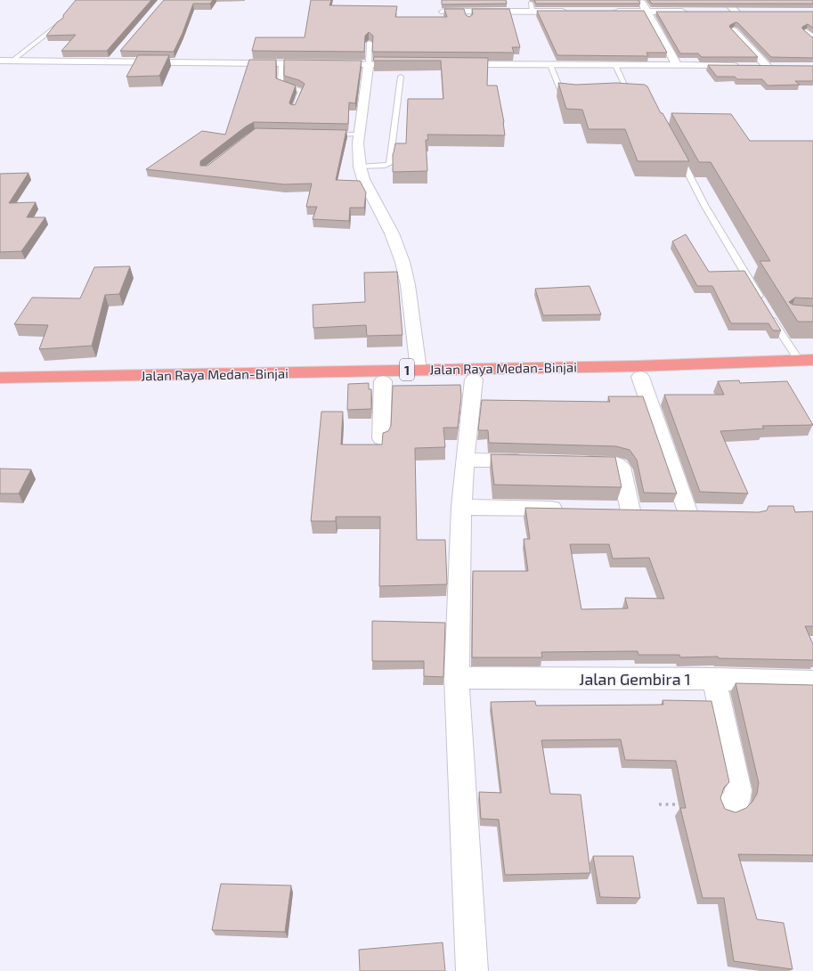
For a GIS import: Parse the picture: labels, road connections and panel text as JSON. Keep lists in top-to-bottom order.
{
  "streets": {
    "highway": ["Jalan Raya Medan-Binjai", "1"],
    "street": ["Jalan Gembira 1"]
  }
}
